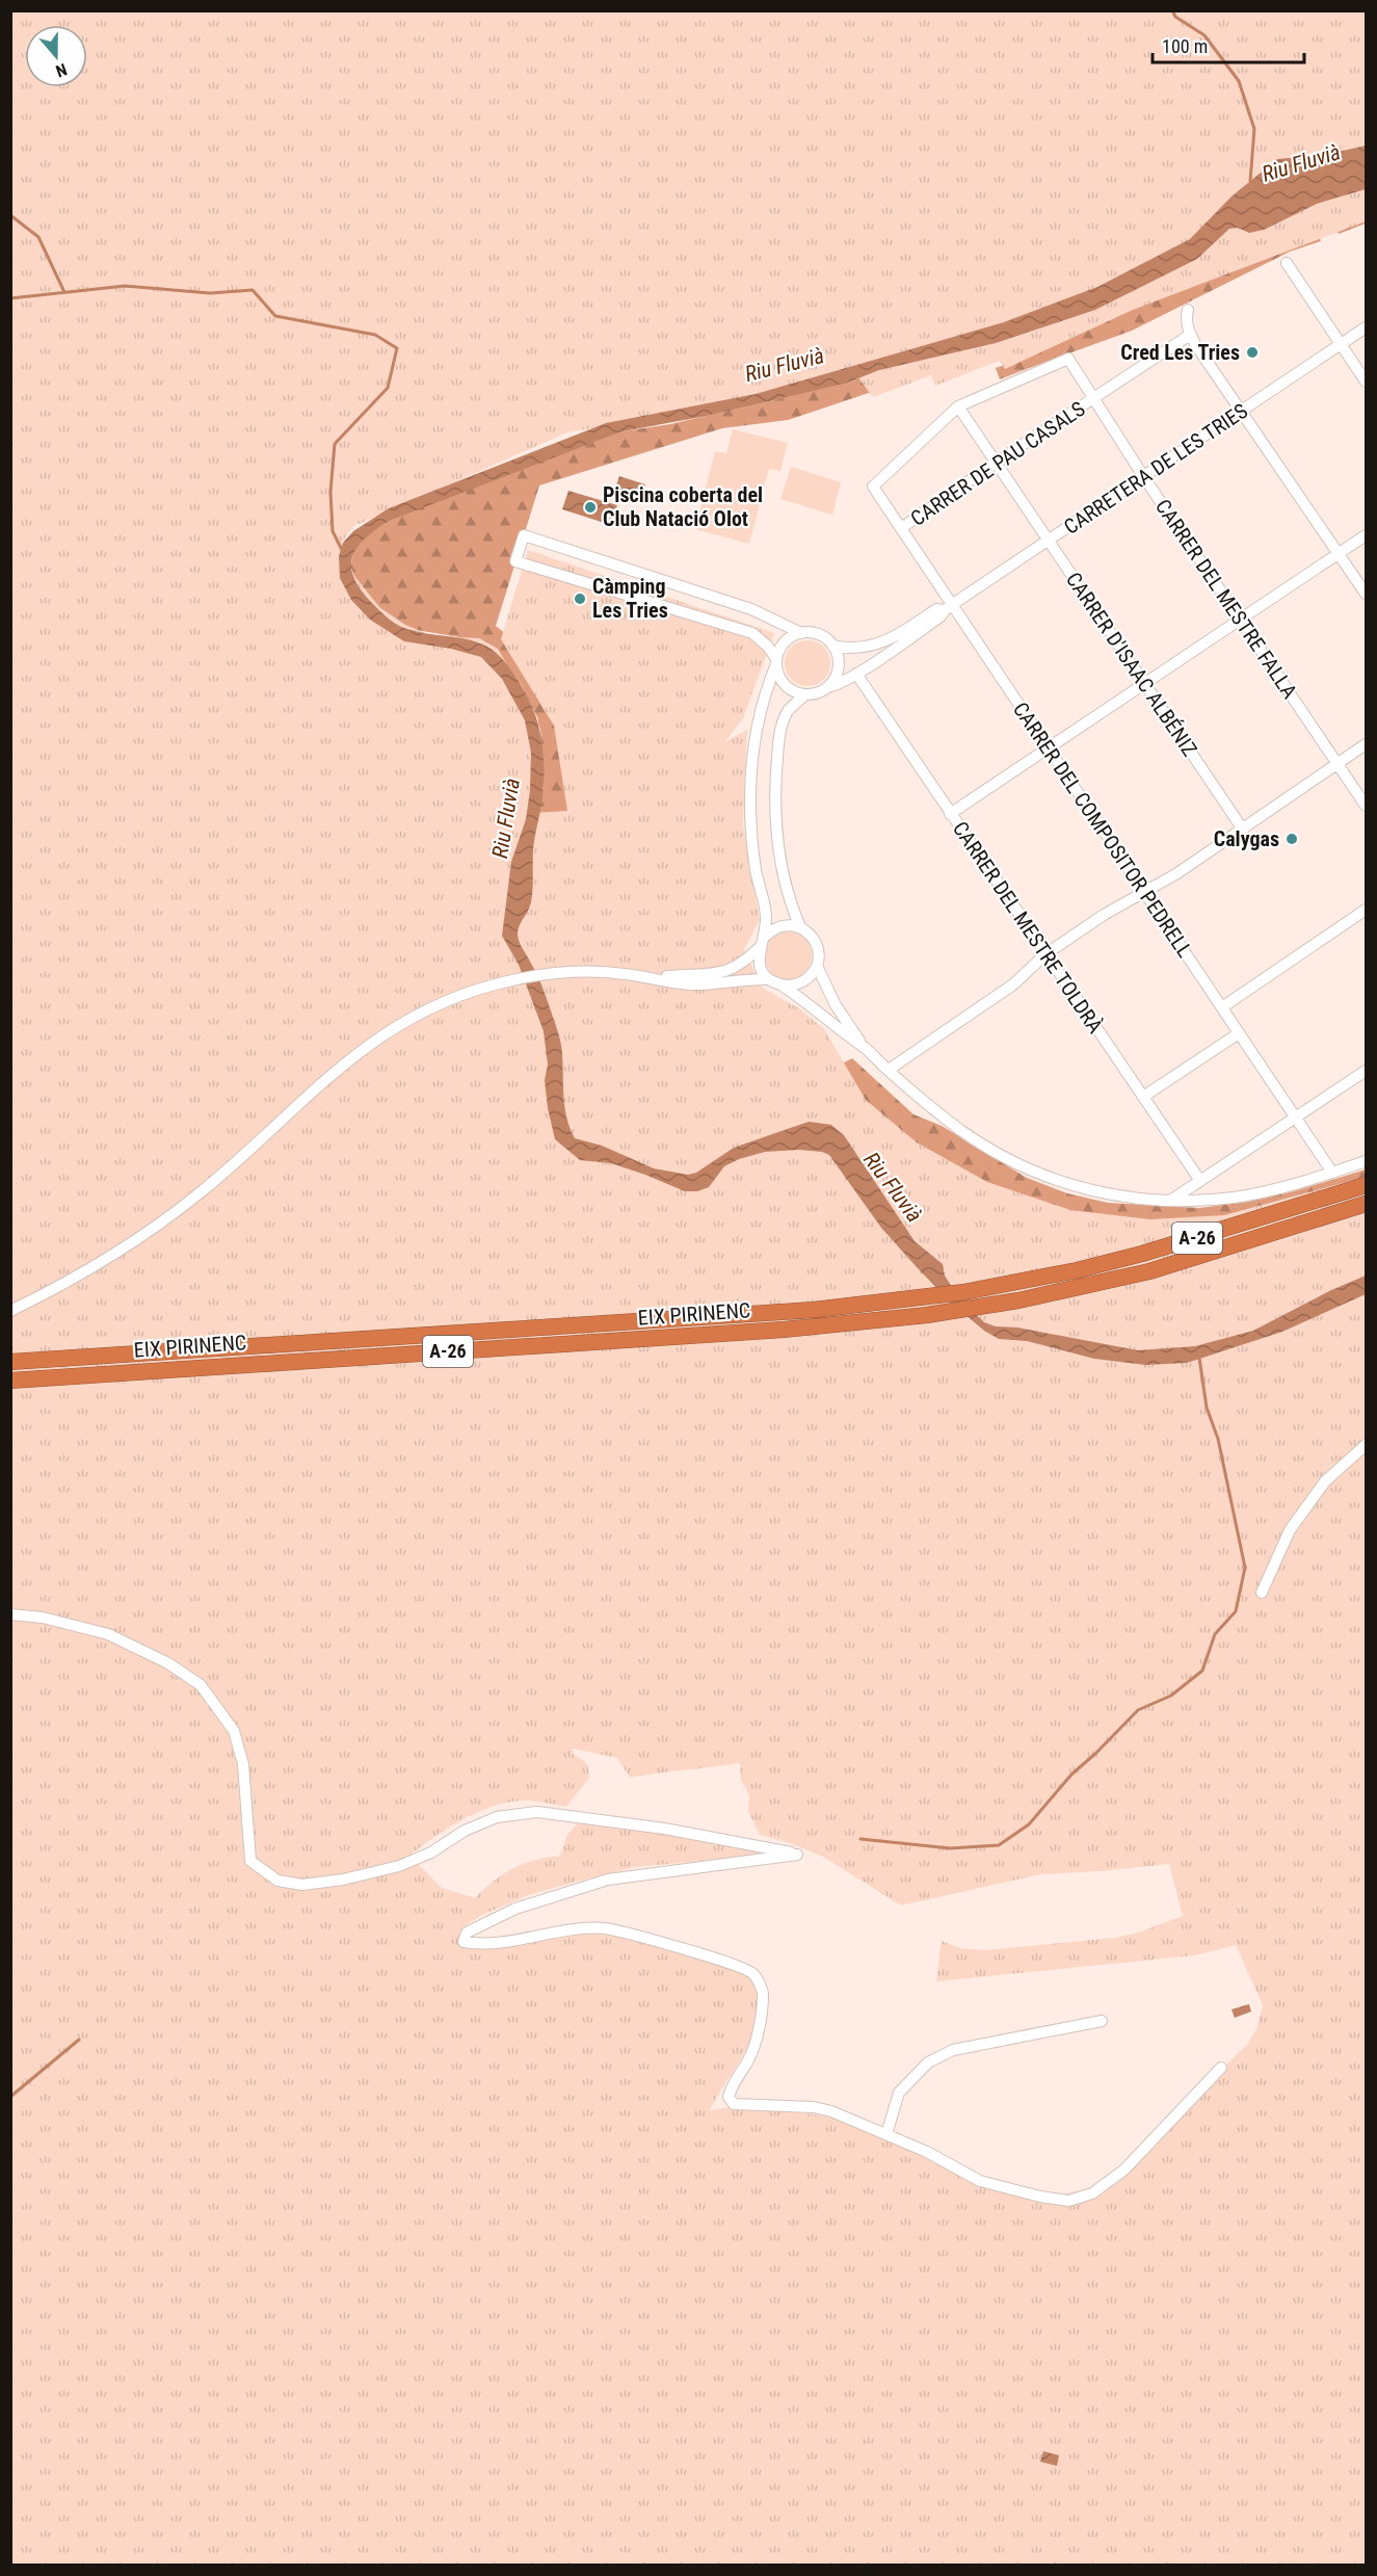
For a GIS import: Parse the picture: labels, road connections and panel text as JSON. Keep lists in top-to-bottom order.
{
  "streets": {
    "highway": ["A-26", "EIX PIRINENC"],
    "street": [
      "CARRER DE PAU CASALS",
      "CARRETERA DE LES TRIES",
      "CARRER DEL MESTRE FALLA",
      "CARRER D'ISAAC ALBÉNIZ",
      "CARRER DEL COMPOSITOR PEDRELL",
      "CARRER DEL MESTRE TOLDRÀ"
    ]
  },
  "crossings": [
    ["CARRER DE PAU CASALS", "CARRER DEL MESTRE FALLA"],
    ["CARRER DE PAU CASALS", "CARRER D'ISAAC ALBÉNIZ"],
    ["CARRER DE PAU CASALS", "CARRER DEL COMPOSITOR PEDRELL"],
    ["CARRETERA DE LES TRIES", "CARRER DEL MESTRE FALLA"],
    ["CARRETERA DE LES TRIES", "CARRER D'ISAAC ALBÉNIZ"],
    ["CARRETERA DE LES TRIES", "CARRER DEL COMPOSITOR PEDRELL"],
    ["CARRETERA DE LES TRIES", "CARRER DEL MESTRE TOLDRÀ"],
    ["CARRER DEL MESTRE FALLA", "CARRER D'ISAAC ALBÉNIZ"],
    ["CARRER DEL MESTRE FALLA", "CARRER DEL COMPOSITOR PEDRELL"],
    ["CARRER D'ISAAC ALBÉNIZ", "CARRER DEL COMPOSITOR PEDRELL"]
  ],
  "water": ["Riu Fluvià"],
  "places": [
    "Cred Les Tries",
    "Piscina coberta del Club Natació Olot",
    "Càmping Les Tries",
    "Calygas"
  ],
  "scale_bar": "100 m",
  "north": "bottom"
}
